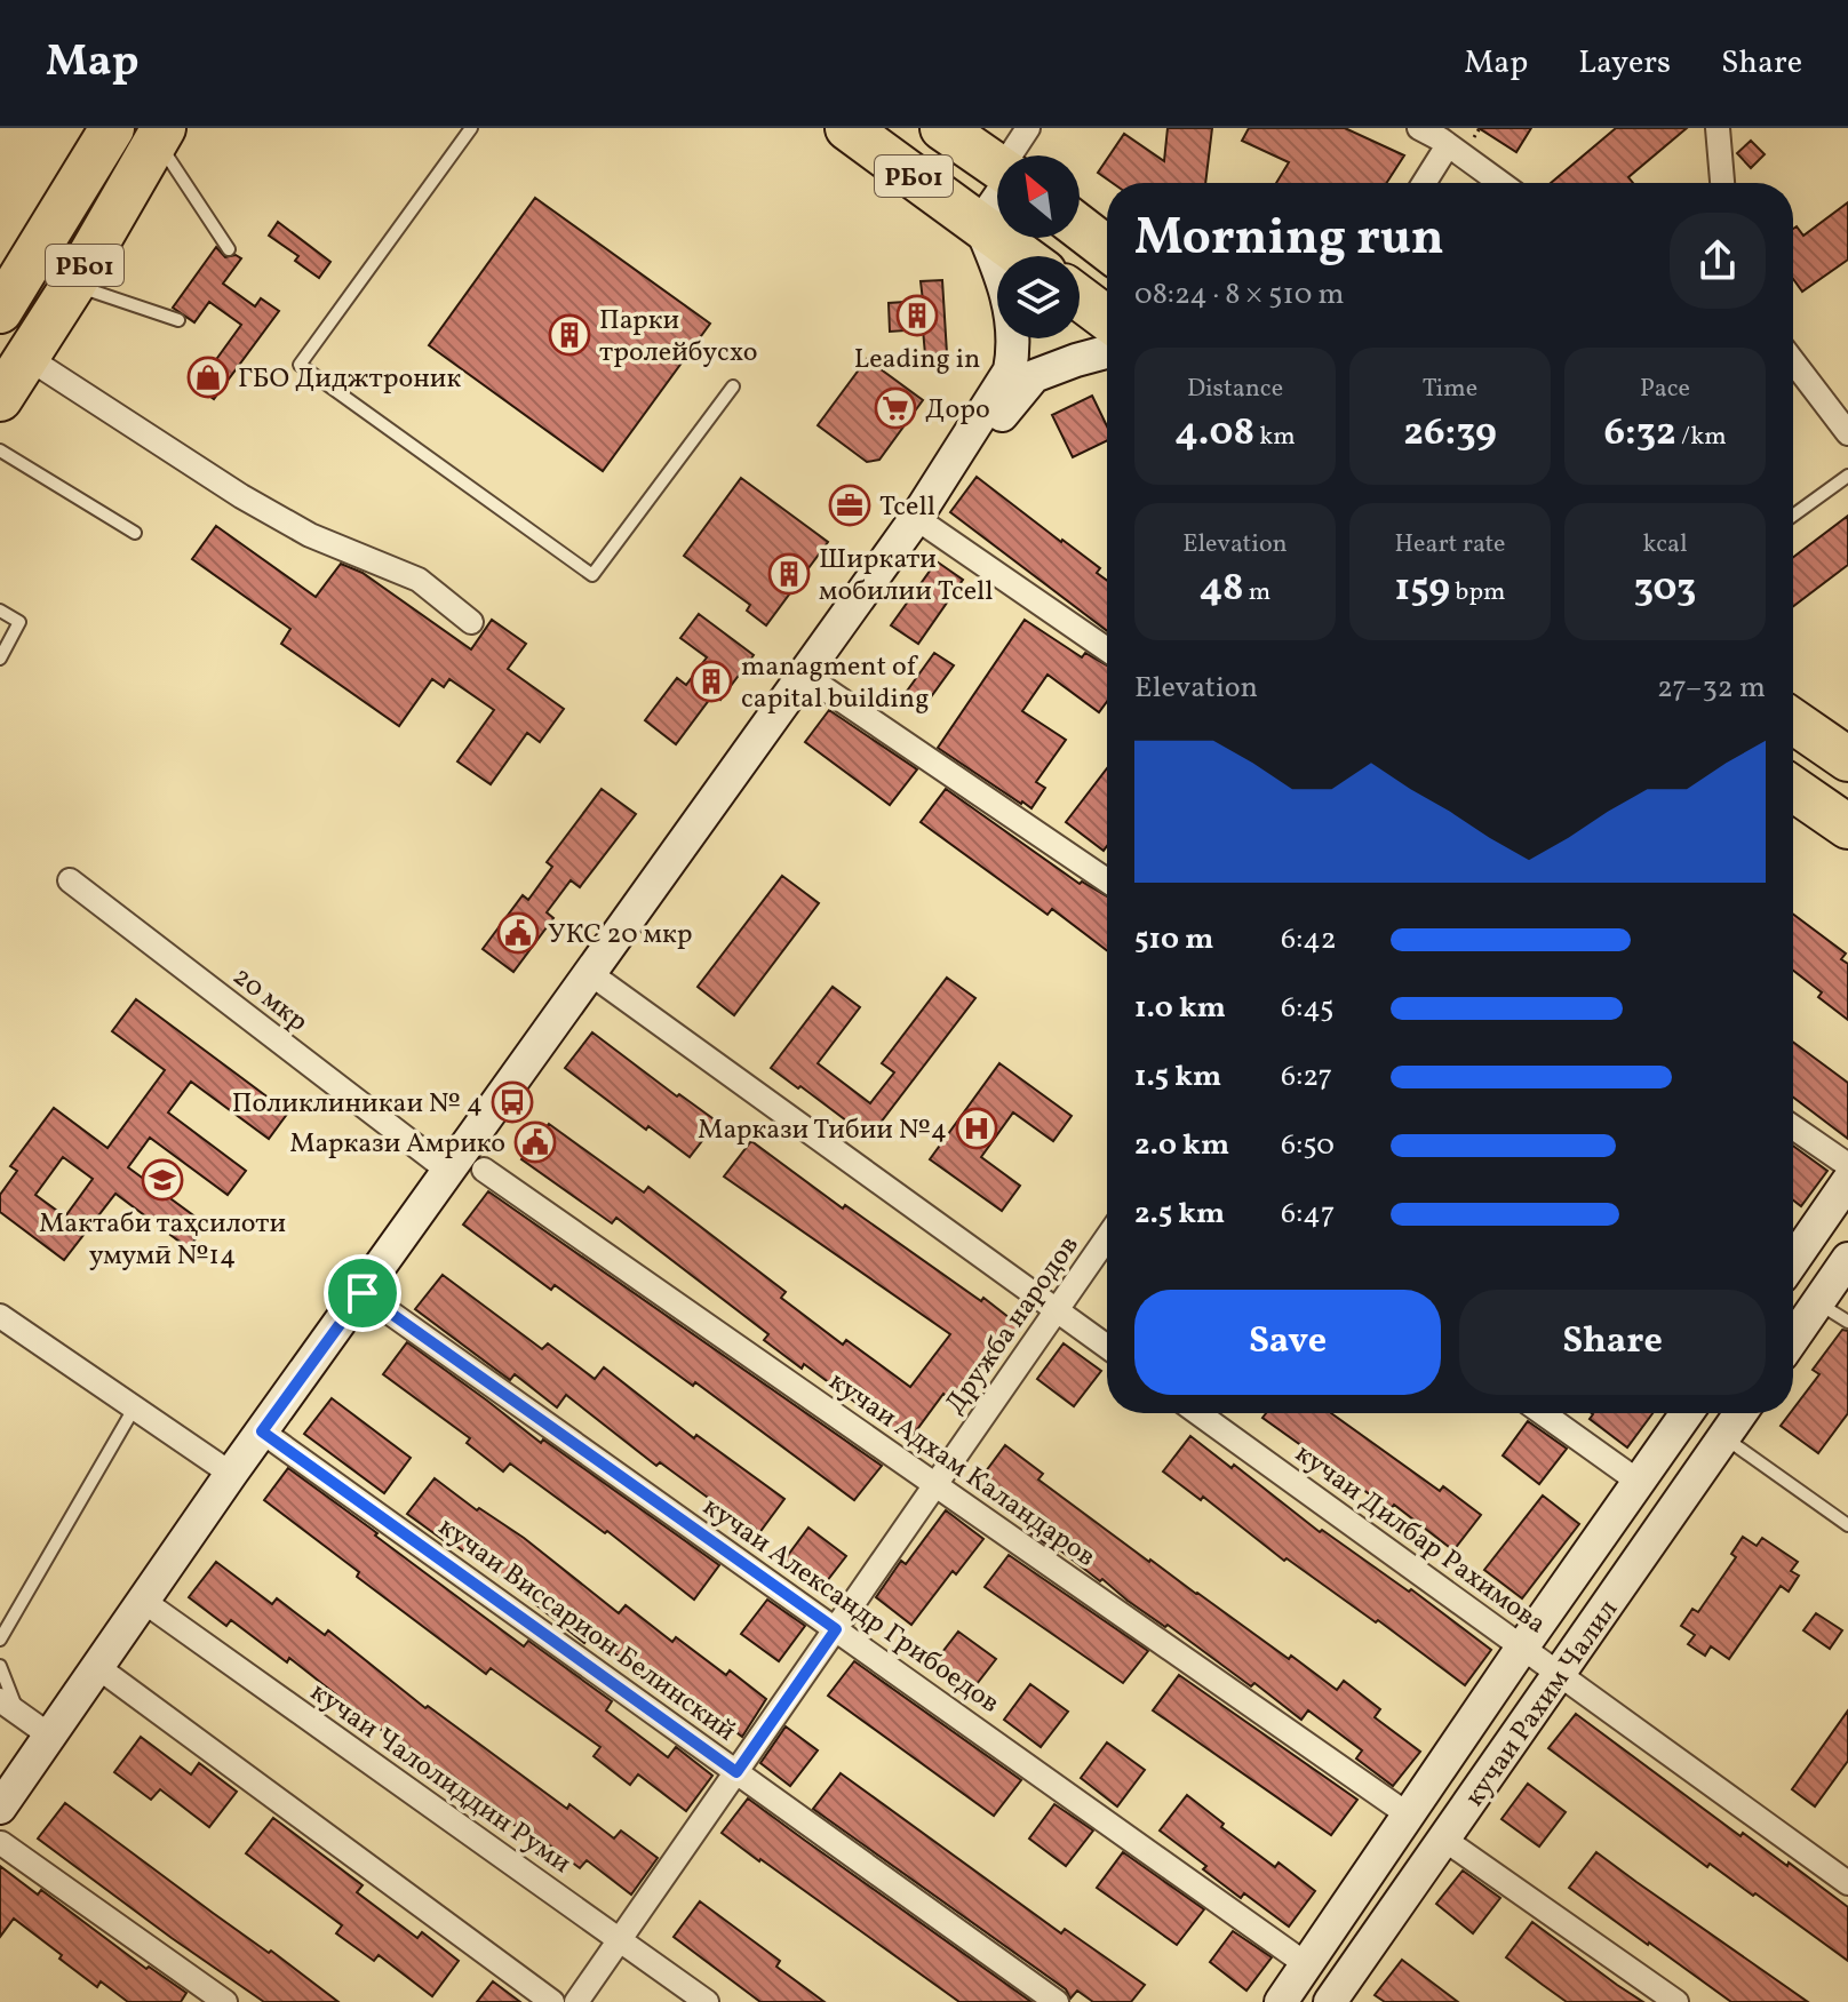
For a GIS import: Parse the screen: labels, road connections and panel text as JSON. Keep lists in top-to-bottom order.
{
  "streets": {
    "highway": ["РБ01"],
    "main road": ["кучаи Рахим Чалил"],
    "street": [
      "20 мкр",
      "Дружба народов",
      "кучаи Адхам Каландаров",
      "кучаи Дилбар Рахимова",
      "кучаи Александр Грибоедов",
      "кучаи Виссарион Белинский",
      "кучаи Чалолиддин Руми"
    ]
  },
  "crossings": [
    ["Дружба народов", "кучаи Адхам Каландаров"],
    ["Дружба народов", "кучаи Александр Грибоедов"],
    ["Дружба народов", "кучаи Виссарион Белинский"],
    ["Дружба народов", "кучаи Чалолиддин Руми"],
    ["кучаи Адхам Каландаров", "кучаи Рахим Чалил"],
    ["кучаи Дилбар Рахимова", "кучаи Рахим Чалил"],
    ["кучаи Александр Грибоедов", "кучаи Рахим Чалил"]
  ],
  "places": {
    "building": [
      "Leading in",
      "Парки тролейбусхо",
      "Ширкати мобилии Tcell",
      "managment of capital building"
    ],
    "shop": ["ГБО Диджтроник"],
    "supermarket": ["Доро"],
    "office": ["Tcell"],
    "public building": ["УКС 20 мкр", "Маркази Амрико"],
    "bus stop": ["Поликлиникаи № 4"],
    "hospital": ["Маркази Тибии №4"],
    "school or university": ["Мактаби таҳсилоти умумӣ №14"]
  },
  "north": "top left",
  "page": {
    "header": "Map",
    "nav": ["Map", "Layers", "Share"],
    "heading": ["Morning run", "08:24 · 8 × 510 m"],
    "stats": [
      ["Distance", "4.08 km"],
      ["Time", "26:39"],
      ["Pace", "6:32 /km"],
      ["Elevation", "48 m"],
      ["Heart rate", "159 bpm"],
      ["kcal", "303"]
    ],
    "chart": ["Elevation", "27–32 m"],
    "list": [
      {
        "name": "510 m",
        "note": "6:42"
      },
      {
        "name": "1.0 km",
        "note": "6:45"
      },
      {
        "name": "1.5 km",
        "note": "6:27"
      },
      {
        "name": "2.0 km",
        "note": "6:50"
      },
      {
        "name": "2.5 km",
        "note": "6:47"
      }
    ],
    "buttons": ["Save", "Share"]
  }
}
